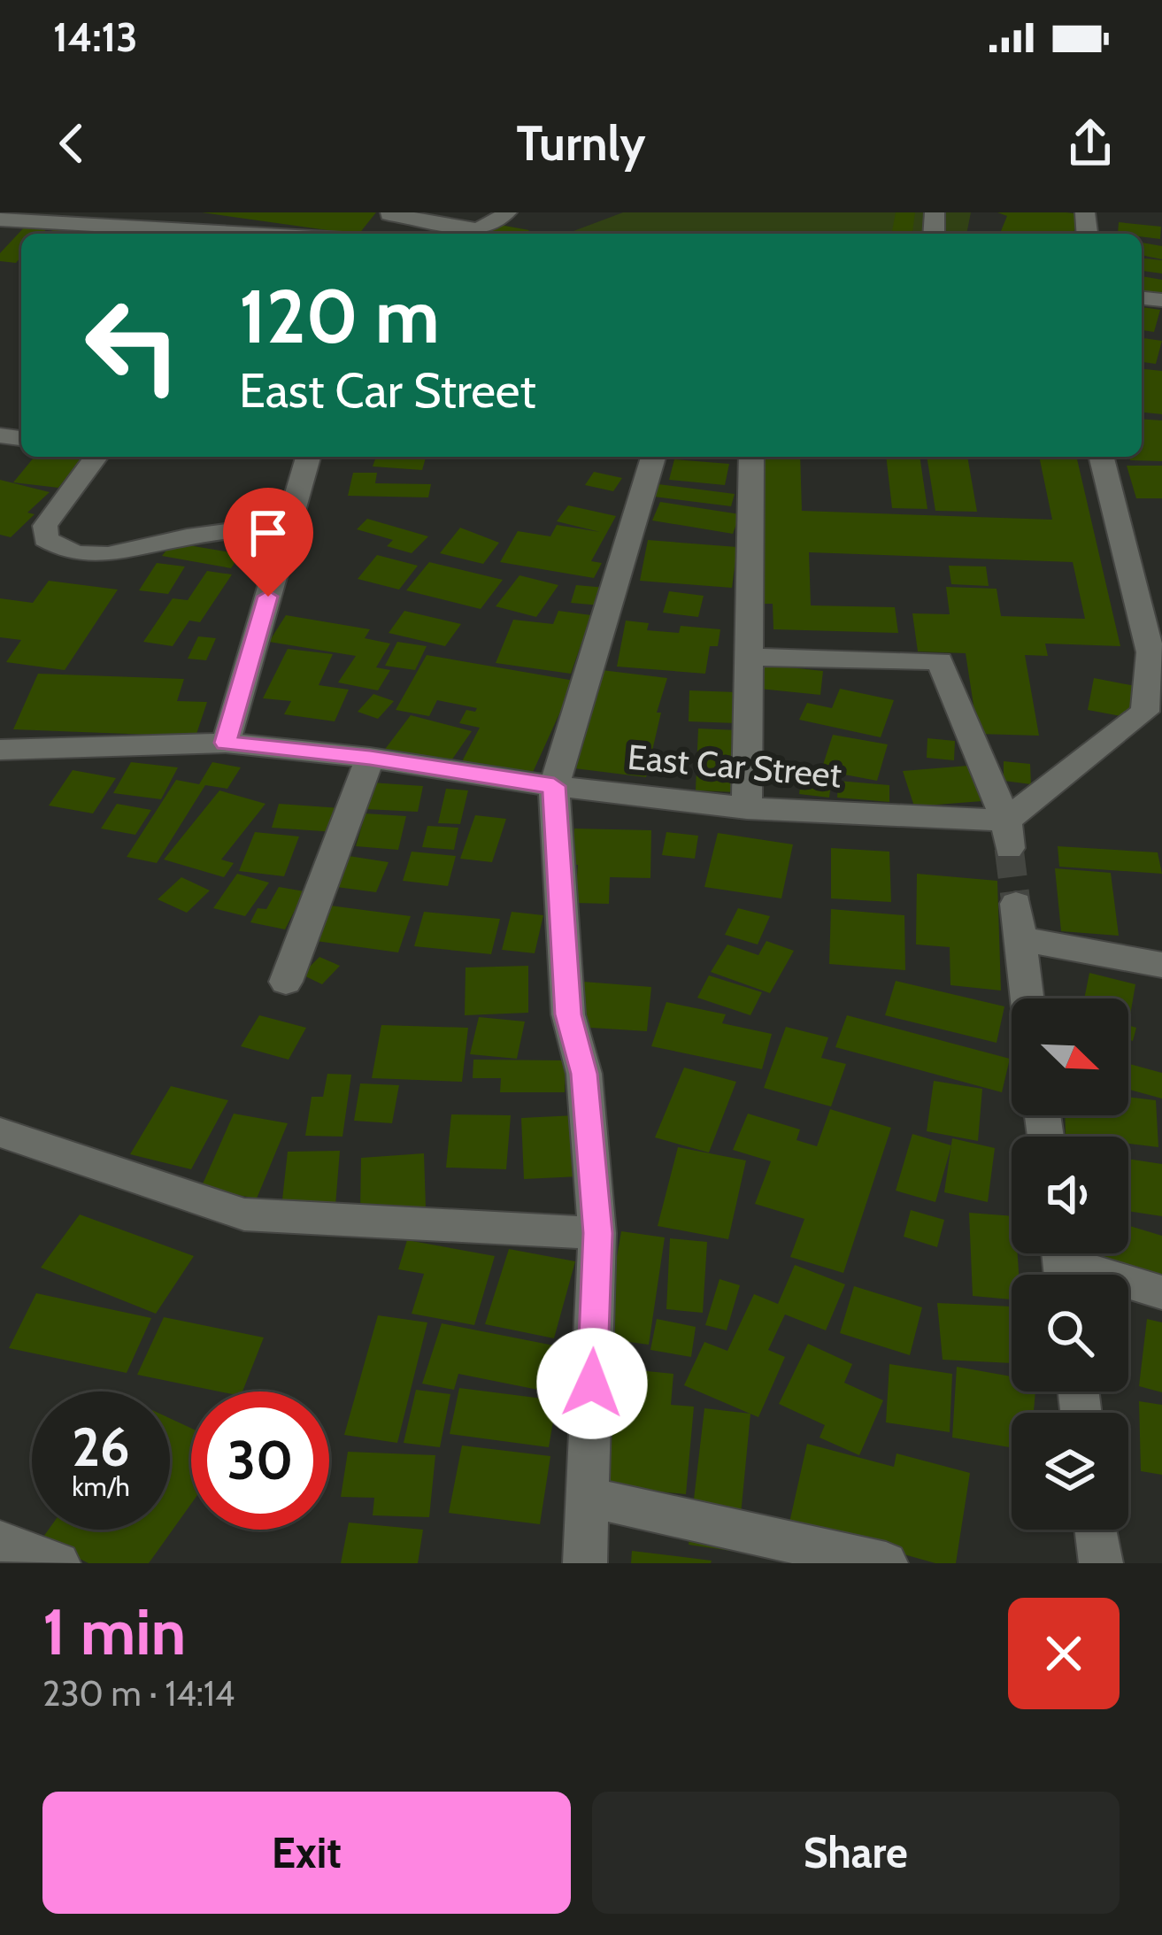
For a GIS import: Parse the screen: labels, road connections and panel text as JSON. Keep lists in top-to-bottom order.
{
  "streets": {
    "street": ["East Car Street"]
  },
  "north": "bottom right",
  "page": {
    "status": "14:13",
    "header": "Turnly",
    "turn": ["120 m", "East Car Street"],
    "speed": "26 km/h",
    "limit": "30",
    "heading": ["1 min", "230 m · 14:14"],
    "buttons": ["Exit", "Share"]
  }
}
